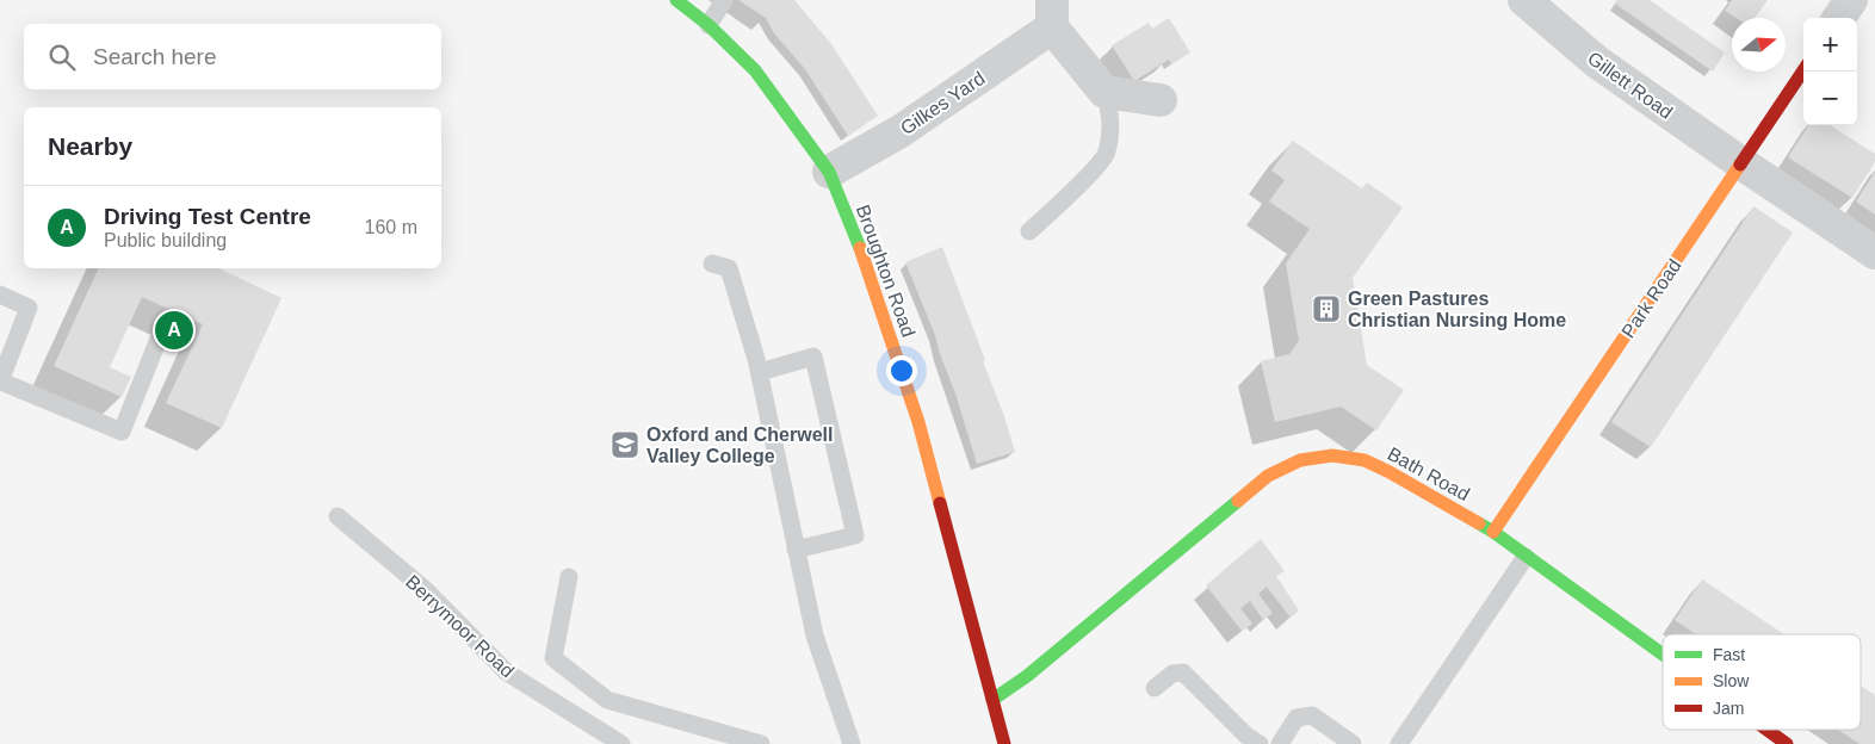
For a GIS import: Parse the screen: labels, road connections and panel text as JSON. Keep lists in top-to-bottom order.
{
  "streets": {
    "street": [
      "Gillett Road",
      "Gilkes Yard",
      "Broughton Road",
      "Park Road",
      "Bath Road"
    ],
    "lane": ["Berrymoor Road"]
  },
  "crossings": [
    ["Gillett Road", "Park Road"],
    ["Gilkes Yard", "Broughton Road"],
    ["Broughton Road", "Bath Road"],
    ["Park Road", "Bath Road"]
  ],
  "places": {
    "building": ["Green Pastures Christian Nursing Home"],
    "school or university": ["Oxford and Cherwell Valley College"]
  },
  "legend": ["Fast", "Slow", "Jam"],
  "north": "right",
  "page": {
    "map_buttons": ["+", "−"],
    "search": "Search here",
    "heading": "Nearby",
    "list": [
      {
        "mark": "A",
        "name": "Driving Test Centre",
        "note": "Public building",
        "value": "160 m"
      }
    ],
    "pins": "A"
  }
}
